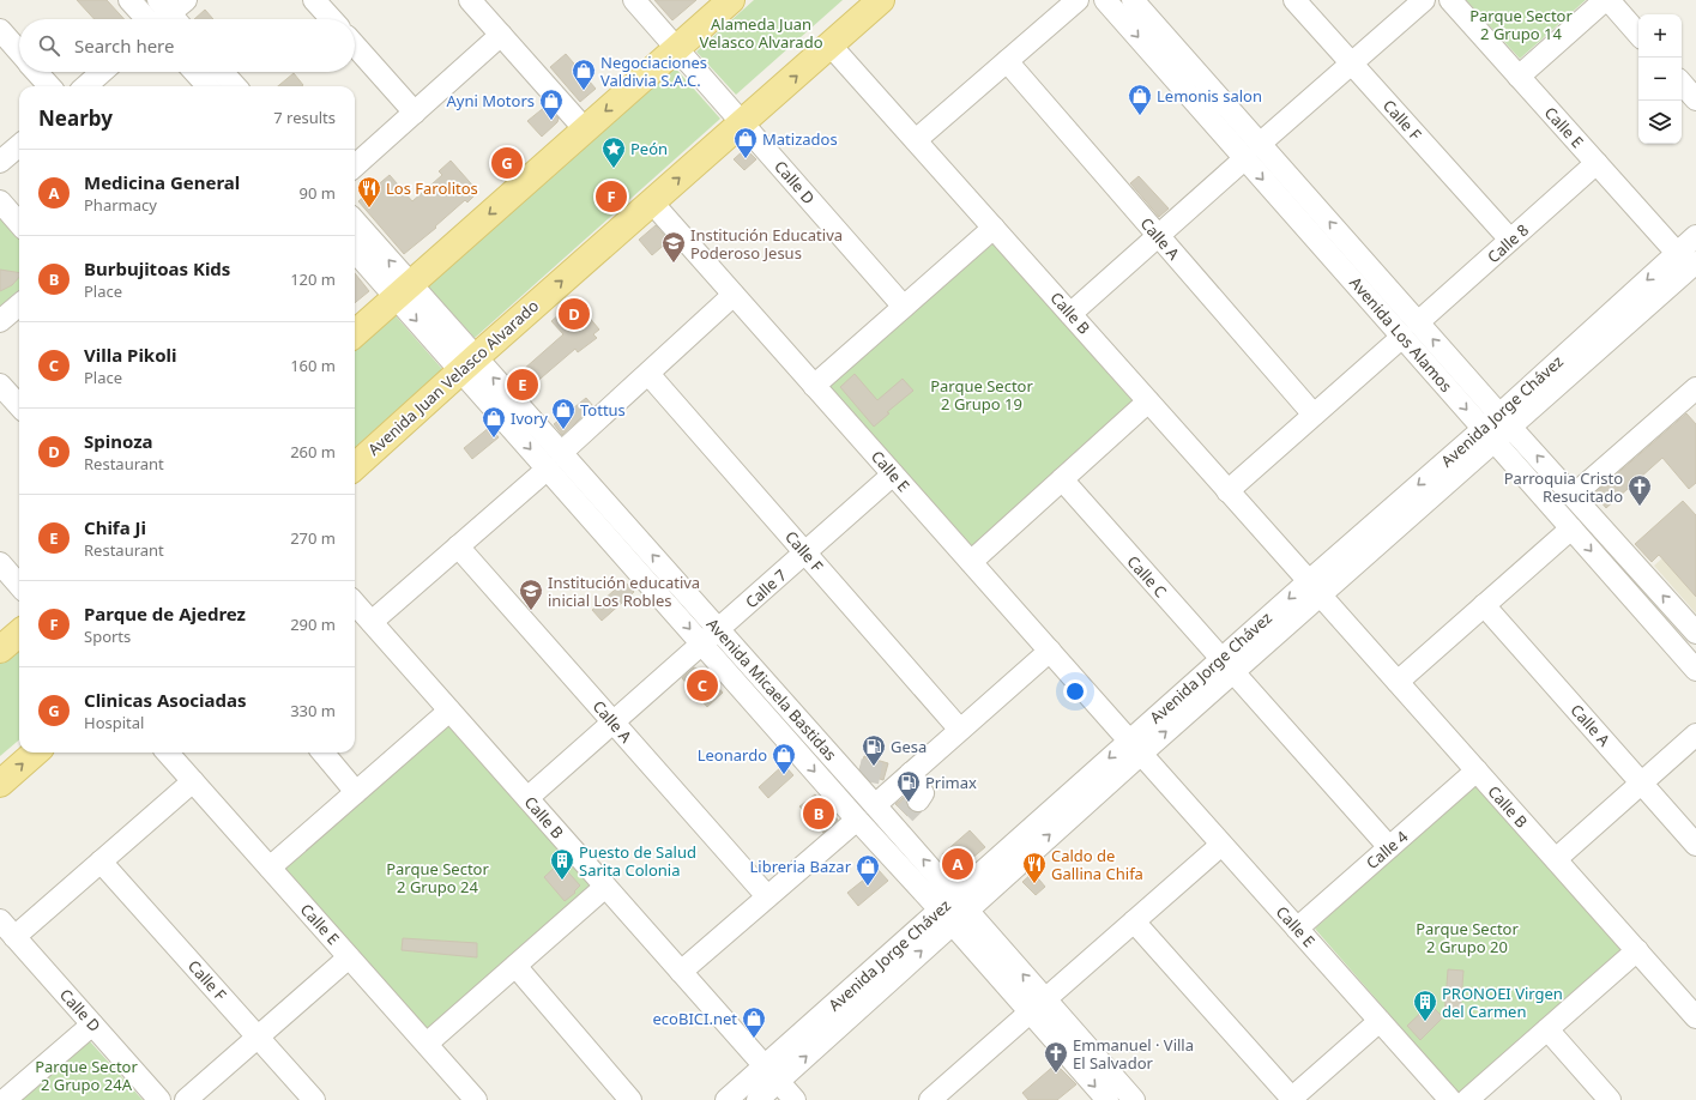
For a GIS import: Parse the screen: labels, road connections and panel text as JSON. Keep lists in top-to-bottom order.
{
  "streets": {
    "main road": ["Avenida Juan Velasco Alvarado"],
    "street": [
      "Calle F",
      "Calle E",
      "Calle D",
      "Calle A",
      "Calle 8",
      "Calle B",
      "Avenida Los Alamos",
      "Avenida Jorge Chávez",
      "Calle C",
      "Calle 7",
      "Avenida Micaela Bastidas",
      "Calle 4"
    ]
  },
  "crossings": [
    ["Calle F", "Calle 8"],
    ["Calle F", "Calle 7"],
    ["Calle E", "Calle 8"],
    ["Calle E", "Avenida Juan Velasco Alvarado"],
    ["Calle E", "Avenida Jorge Chávez"],
    ["Calle E", "Calle 7"],
    ["Calle E", "Calle 4"],
    ["Calle D", "Avenida Juan Velasco Alvarado"],
    ["Calle A", "Calle 8"],
    ["Calle A", "Calle 7"],
    ["Calle 8", "Calle B"],
    ["Calle 8", "Avenida Los Alamos"],
    ["Calle B", "Avenida Juan Velasco Alvarado"],
    ["Calle B", "Avenida Jorge Chávez"],
    ["Calle B", "Calle 7"],
    ["Calle B", "Calle 4"],
    ["Avenida Los Alamos", "Avenida Jorge Chávez"],
    ["Avenida Juan Velasco Alvarado", "Avenida Micaela Bastidas"],
    ["Avenida Jorge Chávez", "Calle C"],
    ["Avenida Jorge Chávez", "Avenida Micaela Bastidas"],
    ["Calle 7", "Avenida Micaela Bastidas"]
  ],
  "parks": [
    "Parque Sector 2 Grupo 14",
    "Alameda Juan Velasco Alvarado",
    "Parque Sector 2 Grupo 19",
    "Parque Sector 2 Grupo 24",
    "Parque Sector 2 Grupo 20",
    "Parque Sector 2 Grupo 24A"
  ],
  "places": {
    "shop": [
      "Negociaciones Valdivia S.A.C.",
      "Lemonis salon",
      "Ayni Motors",
      "Matizados",
      "Tottus",
      "Ivory",
      "Leonardo",
      "Libreria Bazar",
      "ecoBICI.net"
    ],
    "place": ["Peón"],
    "restaurant": ["Los Farolitos", "Caldo de Gallina Chifa"],
    "school or university": ["Institución Educativa Poderoso Jesus", "Institución educativa inicial Los Robles"],
    "church": ["Parroquia Cristo Resucitado", "Emmanuel · Villa El Salvador"],
    "fuel station": ["Gesa", "Primax"],
    "building": ["Puesto de Salud Sarita Colonia", "PRONOEI Virgen del Carmen"]
  },
  "page": {
    "map_buttons": ["+", "−"],
    "search": "Search here",
    "heading": ["Nearby", "7 results"],
    "pins": [
      "G",
      "F",
      "D",
      "E",
      "C",
      "B",
      "A"
    ],
    "list": [
      {
        "mark": "A",
        "name": "Medicina General",
        "note": "Pharmacy",
        "value": "90 m"
      },
      {
        "mark": "B",
        "name": "Burbujitoas Kids",
        "note": "Place",
        "value": "120 m"
      },
      {
        "mark": "C",
        "name": "Villa Pikoli",
        "note": "Place",
        "value": "160 m"
      },
      {
        "mark": "D",
        "name": "Spinoza",
        "note": "Restaurant",
        "value": "260 m"
      },
      {
        "mark": "E",
        "name": "Chifa Ji",
        "note": "Restaurant",
        "value": "270 m"
      },
      {
        "mark": "F",
        "name": "Parque de Ajedrez",
        "note": "Sports",
        "value": "290 m"
      },
      {
        "mark": "G",
        "name": "Clinicas Asociadas",
        "note": "Hospital",
        "value": "330 m"
      }
    ]
  }
}
